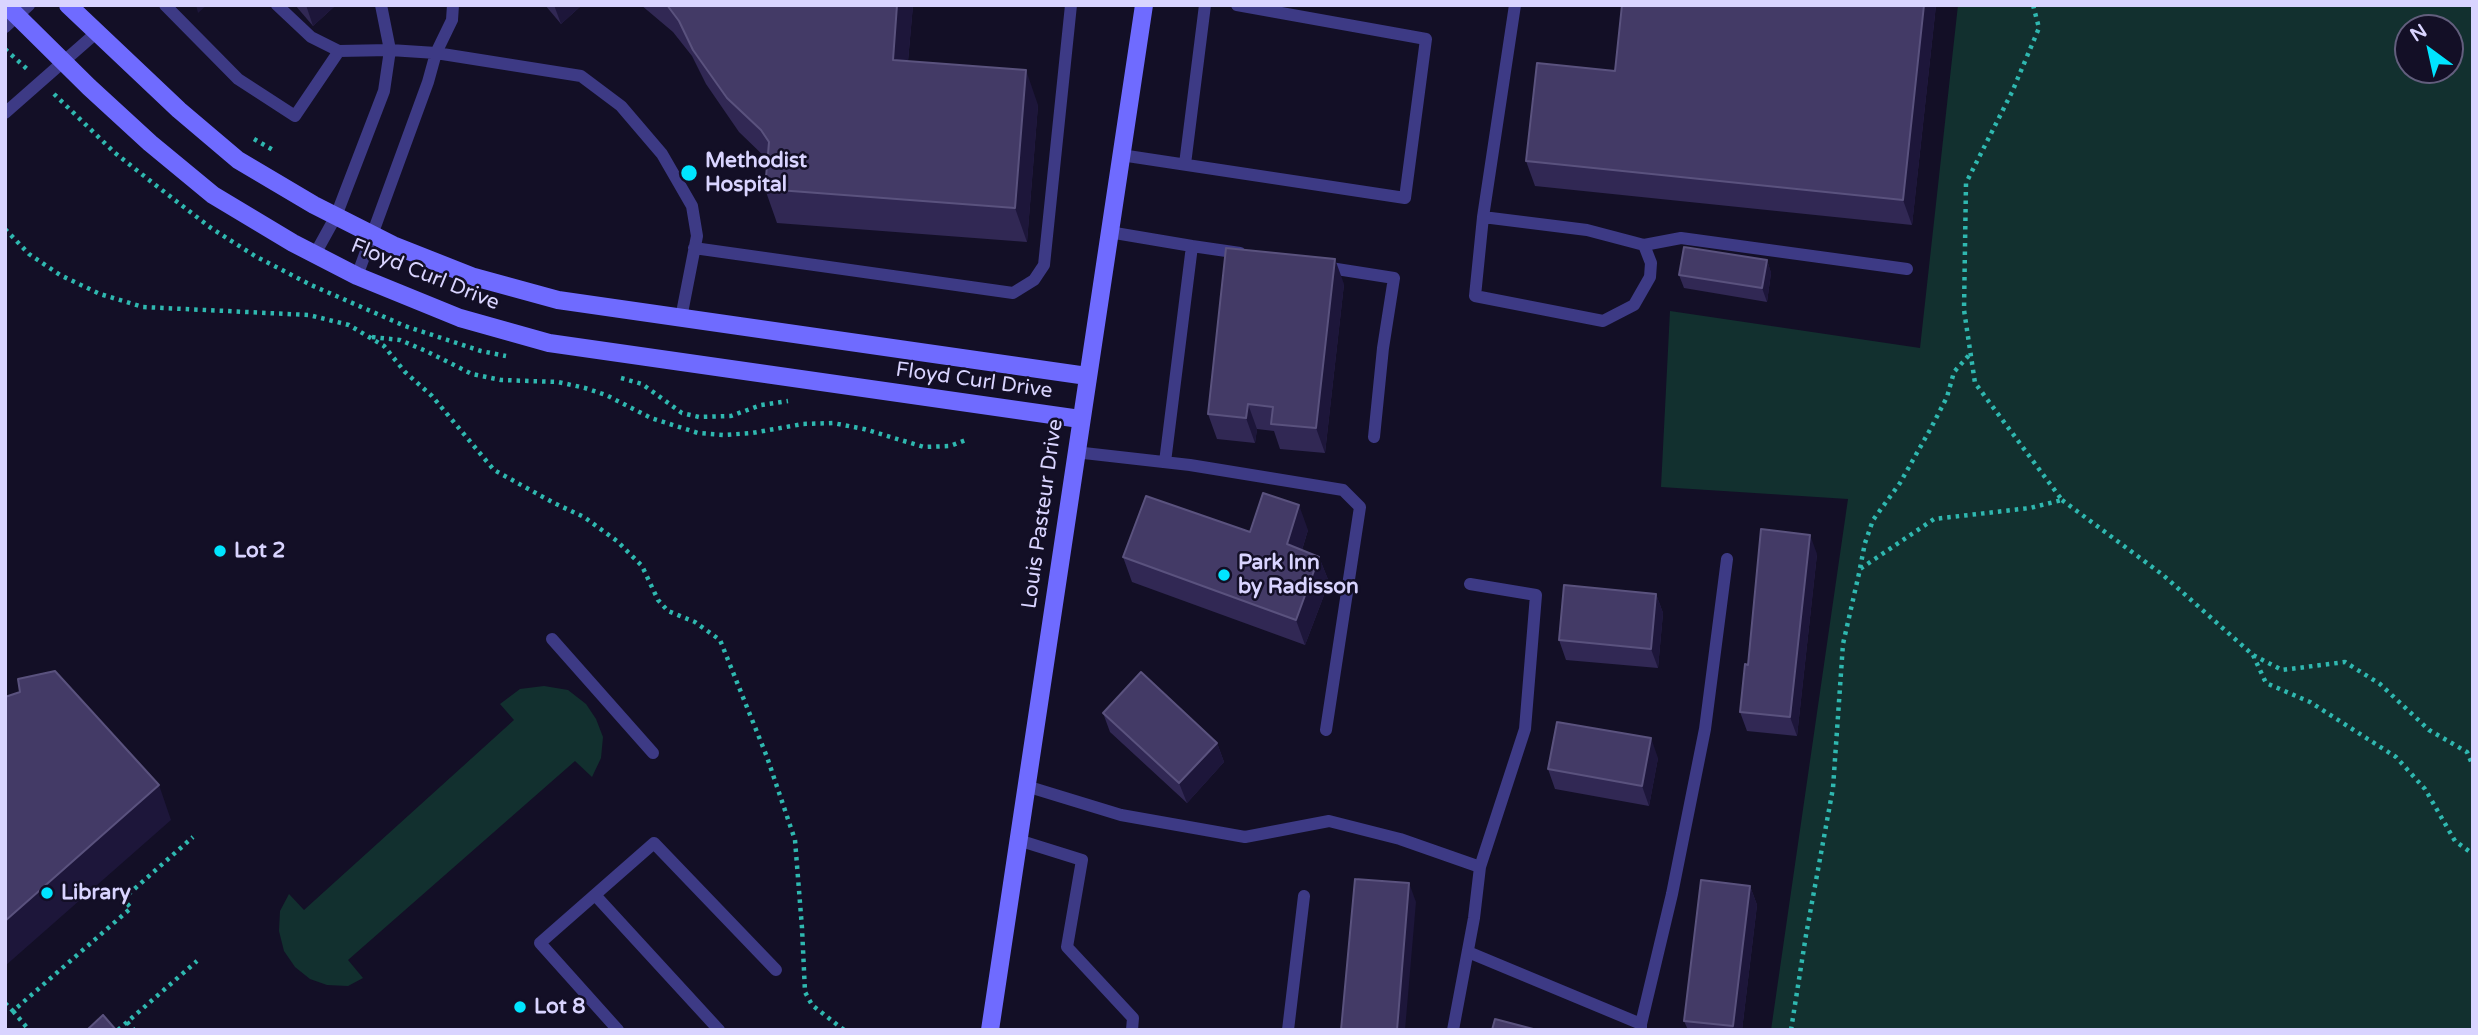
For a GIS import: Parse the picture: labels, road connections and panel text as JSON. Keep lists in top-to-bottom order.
{
  "streets": {
    "street": ["Floyd Curl Drive", "Louis Pasteur Drive"]
  },
  "crossings": [
    ["Floyd Curl Drive", "Louis Pasteur Drive"]
  ],
  "places": [
    "Methodist Hospital",
    "Lot 2",
    "Park Inn by Radisson",
    "Library",
    "Lot 8"
  ],
  "north": "top left"
}
